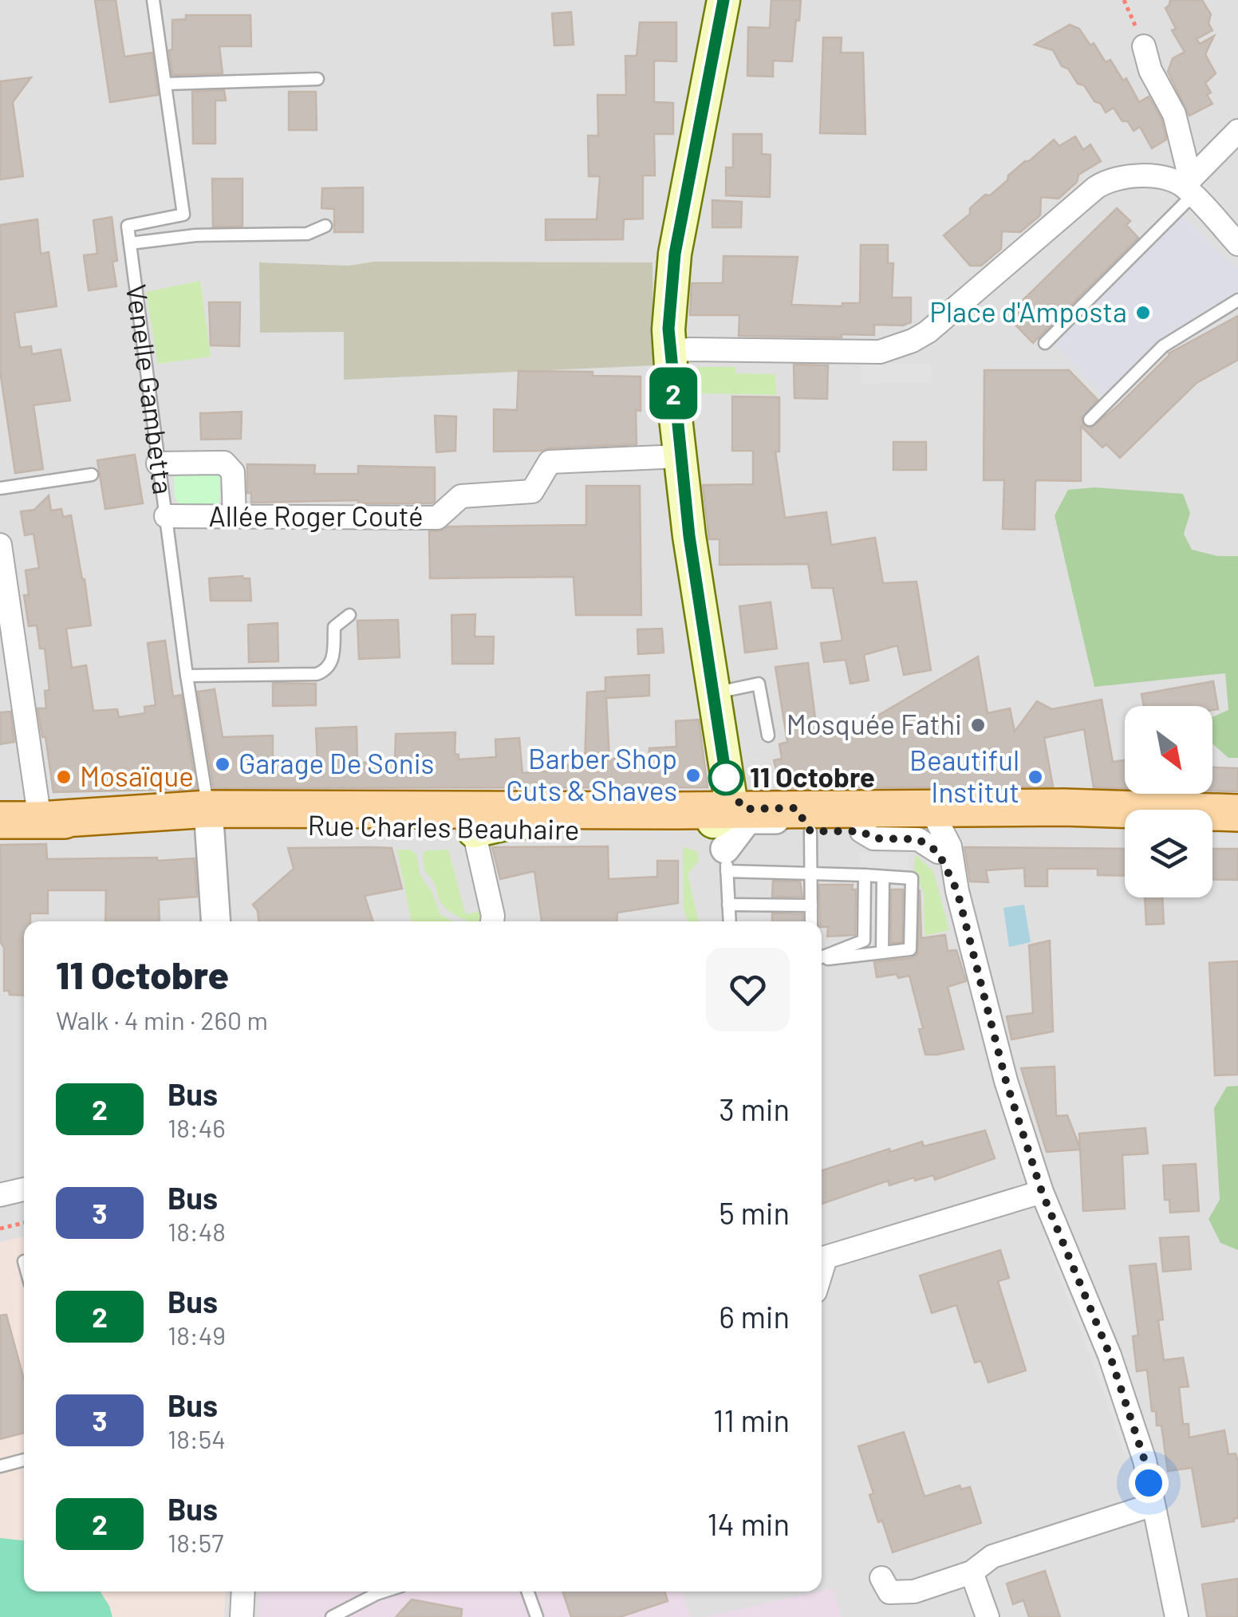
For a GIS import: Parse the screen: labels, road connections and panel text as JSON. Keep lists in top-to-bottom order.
{
  "streets": {
    "main road": ["Rue Charles Beauhaire"],
    "street": ["Allée Roger Couté"],
    "lane": ["Venelle Gambetta"]
  },
  "crossings": [
    ["Venelle Gambetta", "Allée Roger Couté"],
    ["Venelle Gambetta", "Rue Charles Beauhaire"]
  ],
  "places": [
    "Place d'Amposta",
    "Mosquée Fathi",
    "Garage De Sonis",
    "Barber Shop Cuts & Shaves",
    "Mosaïque",
    "Beautiful Institut",
    "11 Octobre"
  ],
  "lines": ["bus line 2"],
  "north": "bottom right",
  "page": {
    "on_map": "2",
    "heading": ["11 Octobre", "Walk · 4 min · 260 m"],
    "list": [
      {
        "mark": "2",
        "name": "Bus",
        "note": "18:46",
        "value": "3 min"
      },
      {
        "mark": "3",
        "name": "Bus",
        "note": "18:48",
        "value": "5 min"
      },
      {
        "mark": "2",
        "name": "Bus",
        "note": "18:49",
        "value": "6 min"
      },
      {
        "mark": "3",
        "name": "Bus",
        "note": "18:54",
        "value": "11 min"
      },
      {
        "mark": "2",
        "name": "Bus",
        "note": "18:57",
        "value": "14 min"
      }
    ]
  }
}
